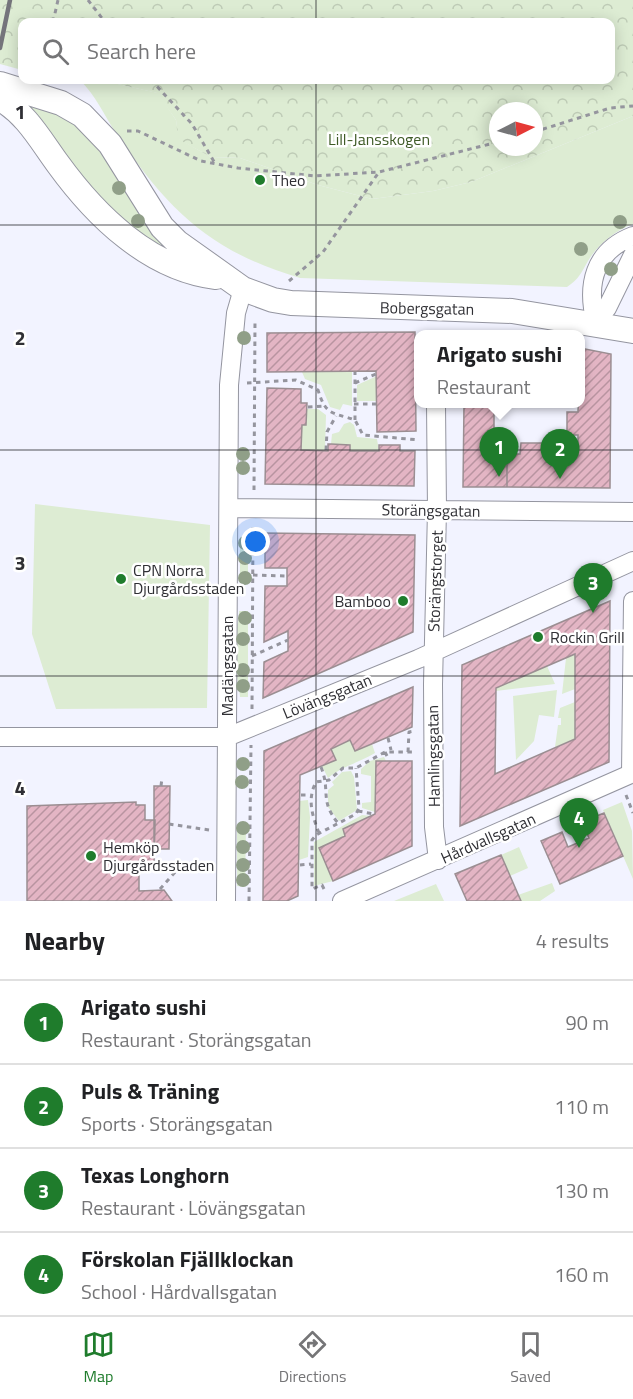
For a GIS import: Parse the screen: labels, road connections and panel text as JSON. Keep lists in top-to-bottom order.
{
  "streets": {
    "street": [
      "Bobergsgatan",
      "Storängsgatan",
      "Storängstorget",
      "Madängsgatan",
      "Lövängsgatan",
      "Hamlingsgatan",
      "Hårdvallsgatan"
    ]
  },
  "crossings": [
    ["Bobergsgatan", "Madängsgatan"],
    ["Storängsgatan", "Storängstorget"],
    ["Storängsgatan", "Madängsgatan"],
    ["Storängstorget", "Lövängsgatan"],
    ["Storängstorget", "Hamlingsgatan"],
    ["Madängsgatan", "Lövängsgatan"],
    ["Lövängsgatan", "Hamlingsgatan"],
    ["Hamlingsgatan", "Hårdvallsgatan"]
  ],
  "parks": ["Lill-Jansskogen"],
  "places": [
    "Theo",
    "CPN Norra Djurgårdsstaden",
    "Bamboo",
    "Rockin Grill",
    "Hemköp Djurgårdsstaden"
  ],
  "north": "right",
  "page": {
    "search": "Search here",
    "popup": ["Arigato sushi", "Restaurant"],
    "pins": [
      "1",
      "2",
      "3",
      "4"
    ],
    "heading": ["Nearby", "4 results"],
    "list": [
      {
        "mark": "1",
        "name": "Arigato sushi",
        "note": "Restaurant · Storängsgatan",
        "value": "90 m"
      },
      {
        "mark": "2",
        "name": "Puls & Träning",
        "note": "Sports · Storängsgatan",
        "value": "110 m"
      },
      {
        "mark": "3",
        "name": "Texas Longhorn",
        "note": "Restaurant · Lövängsgatan",
        "value": "130 m"
      },
      {
        "mark": "4",
        "name": "Förskolan Fjällklockan",
        "note": "School · Hårdvallsgatan",
        "value": "160 m"
      }
    ],
    "nav": ["Map", "Directions", "Saved"]
  },
  "grid": {
    "rows": [
      "1",
      "2",
      "3",
      "4"
    ]
  }
}
